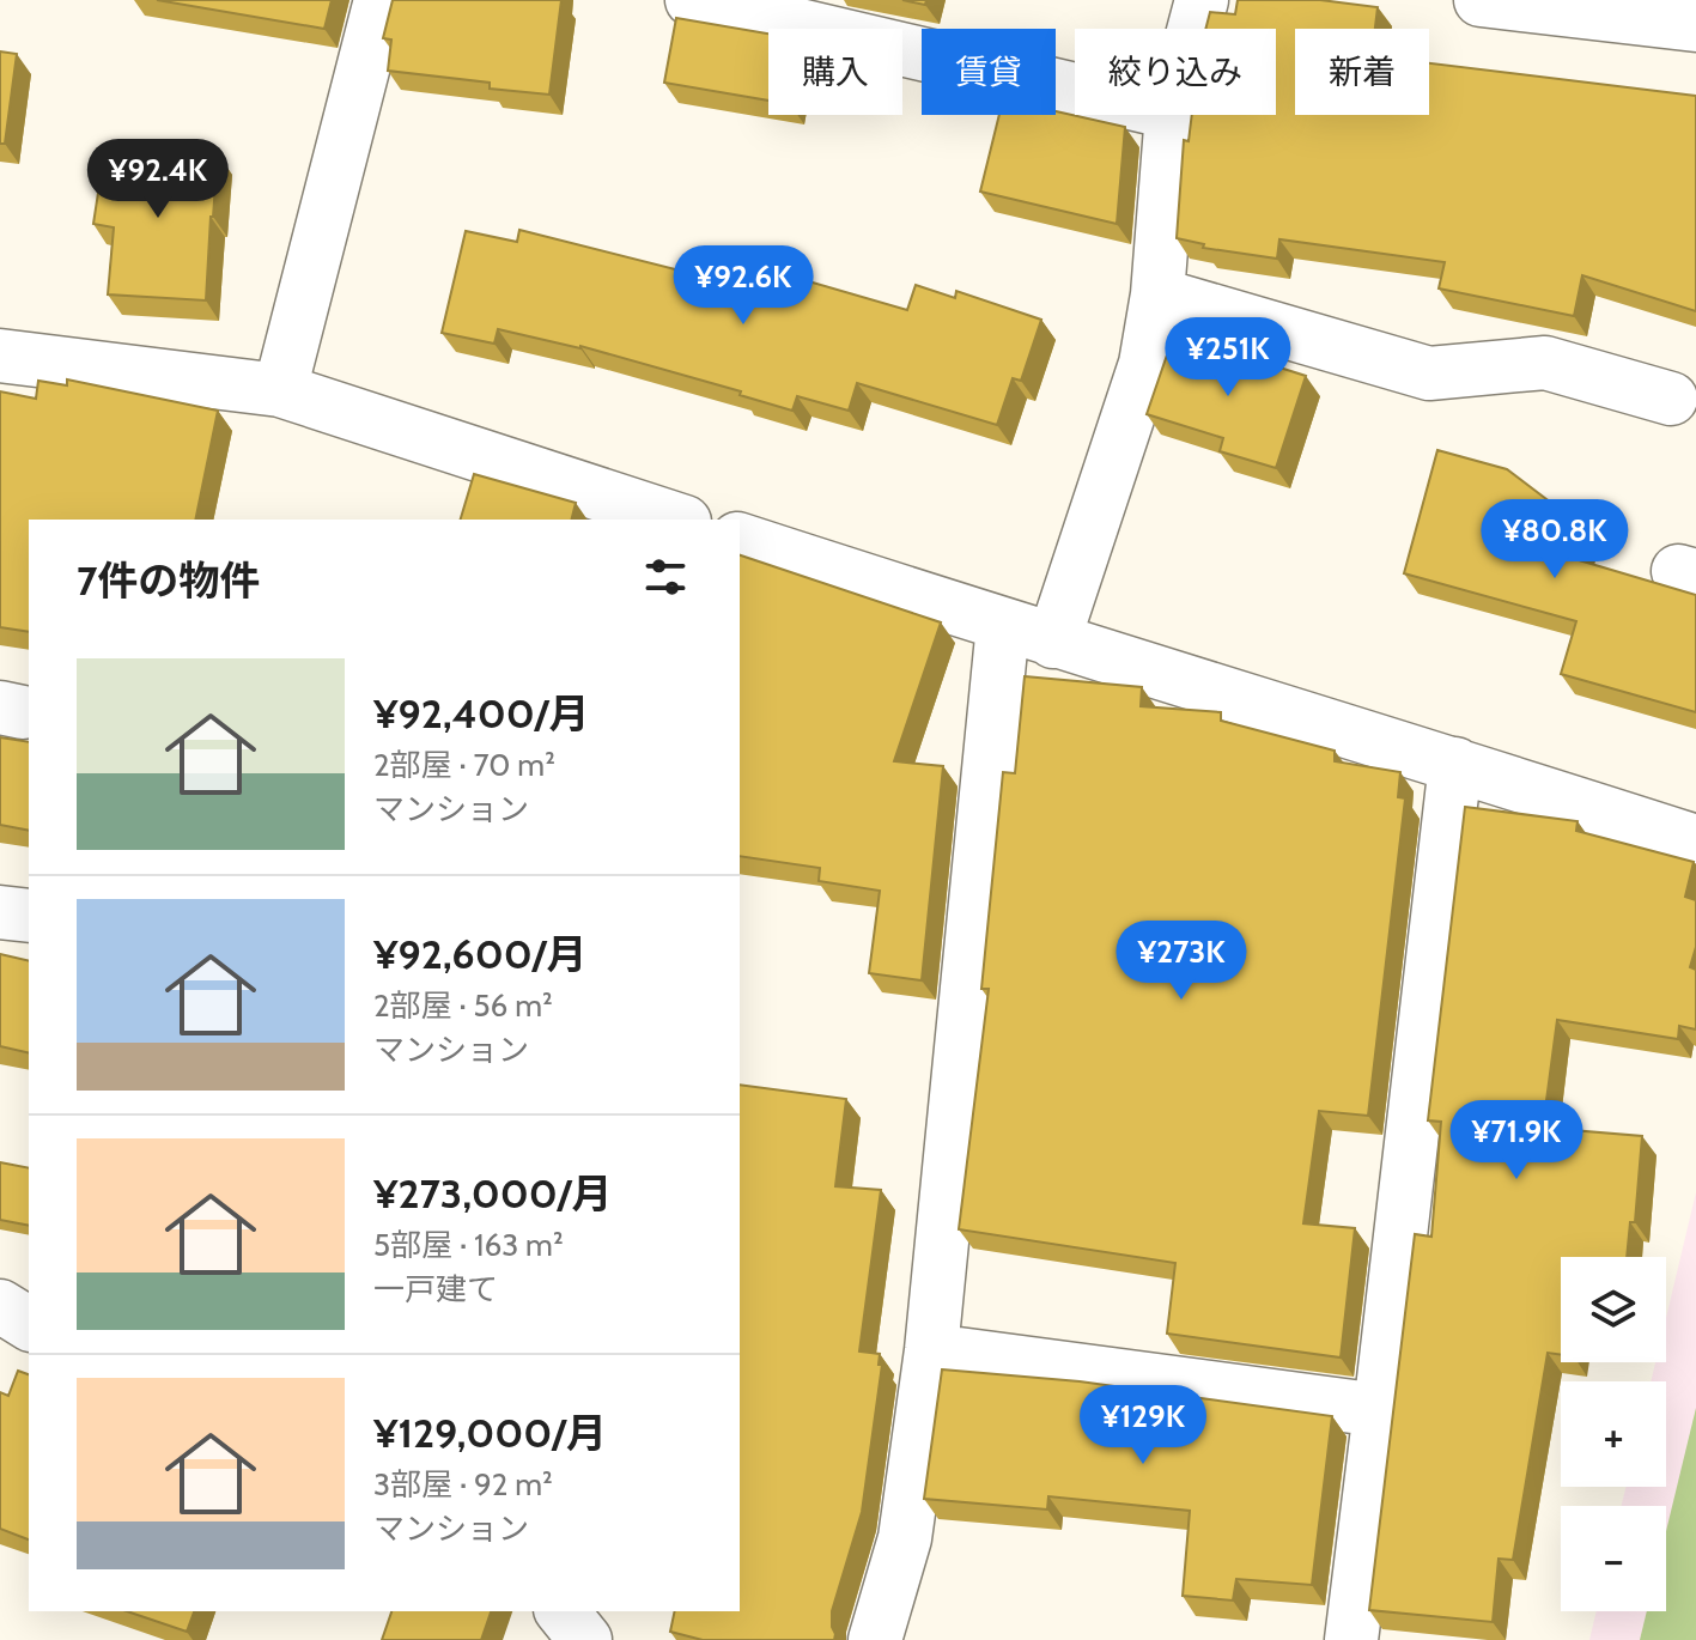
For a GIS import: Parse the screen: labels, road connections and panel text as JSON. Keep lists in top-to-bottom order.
{
  "page": {
    "chip": [
      "購入",
      "賃貸",
      "絞り込み",
      "新着"
    ],
    "price": [
      "¥92.4K",
      "¥92.6K",
      "¥251K",
      "¥80.8K",
      "¥273K",
      "¥71.9K",
      "¥129K"
    ],
    "heading": "7件の物件",
    "list": [
      {
        "name": "¥92,400/月",
        "note": "2部屋 · 70 m² · マンション"
      },
      {
        "name": "¥92,600/月",
        "note": "2部屋 · 56 m² · マンション"
      },
      {
        "name": "¥273,000/月",
        "note": "5部屋 · 163 m² · 一戸建て"
      },
      {
        "name": "¥129,000/月",
        "note": "3部屋 · 92 m² · マンション"
      }
    ],
    "map_buttons": ["+", "−"]
  }
}
